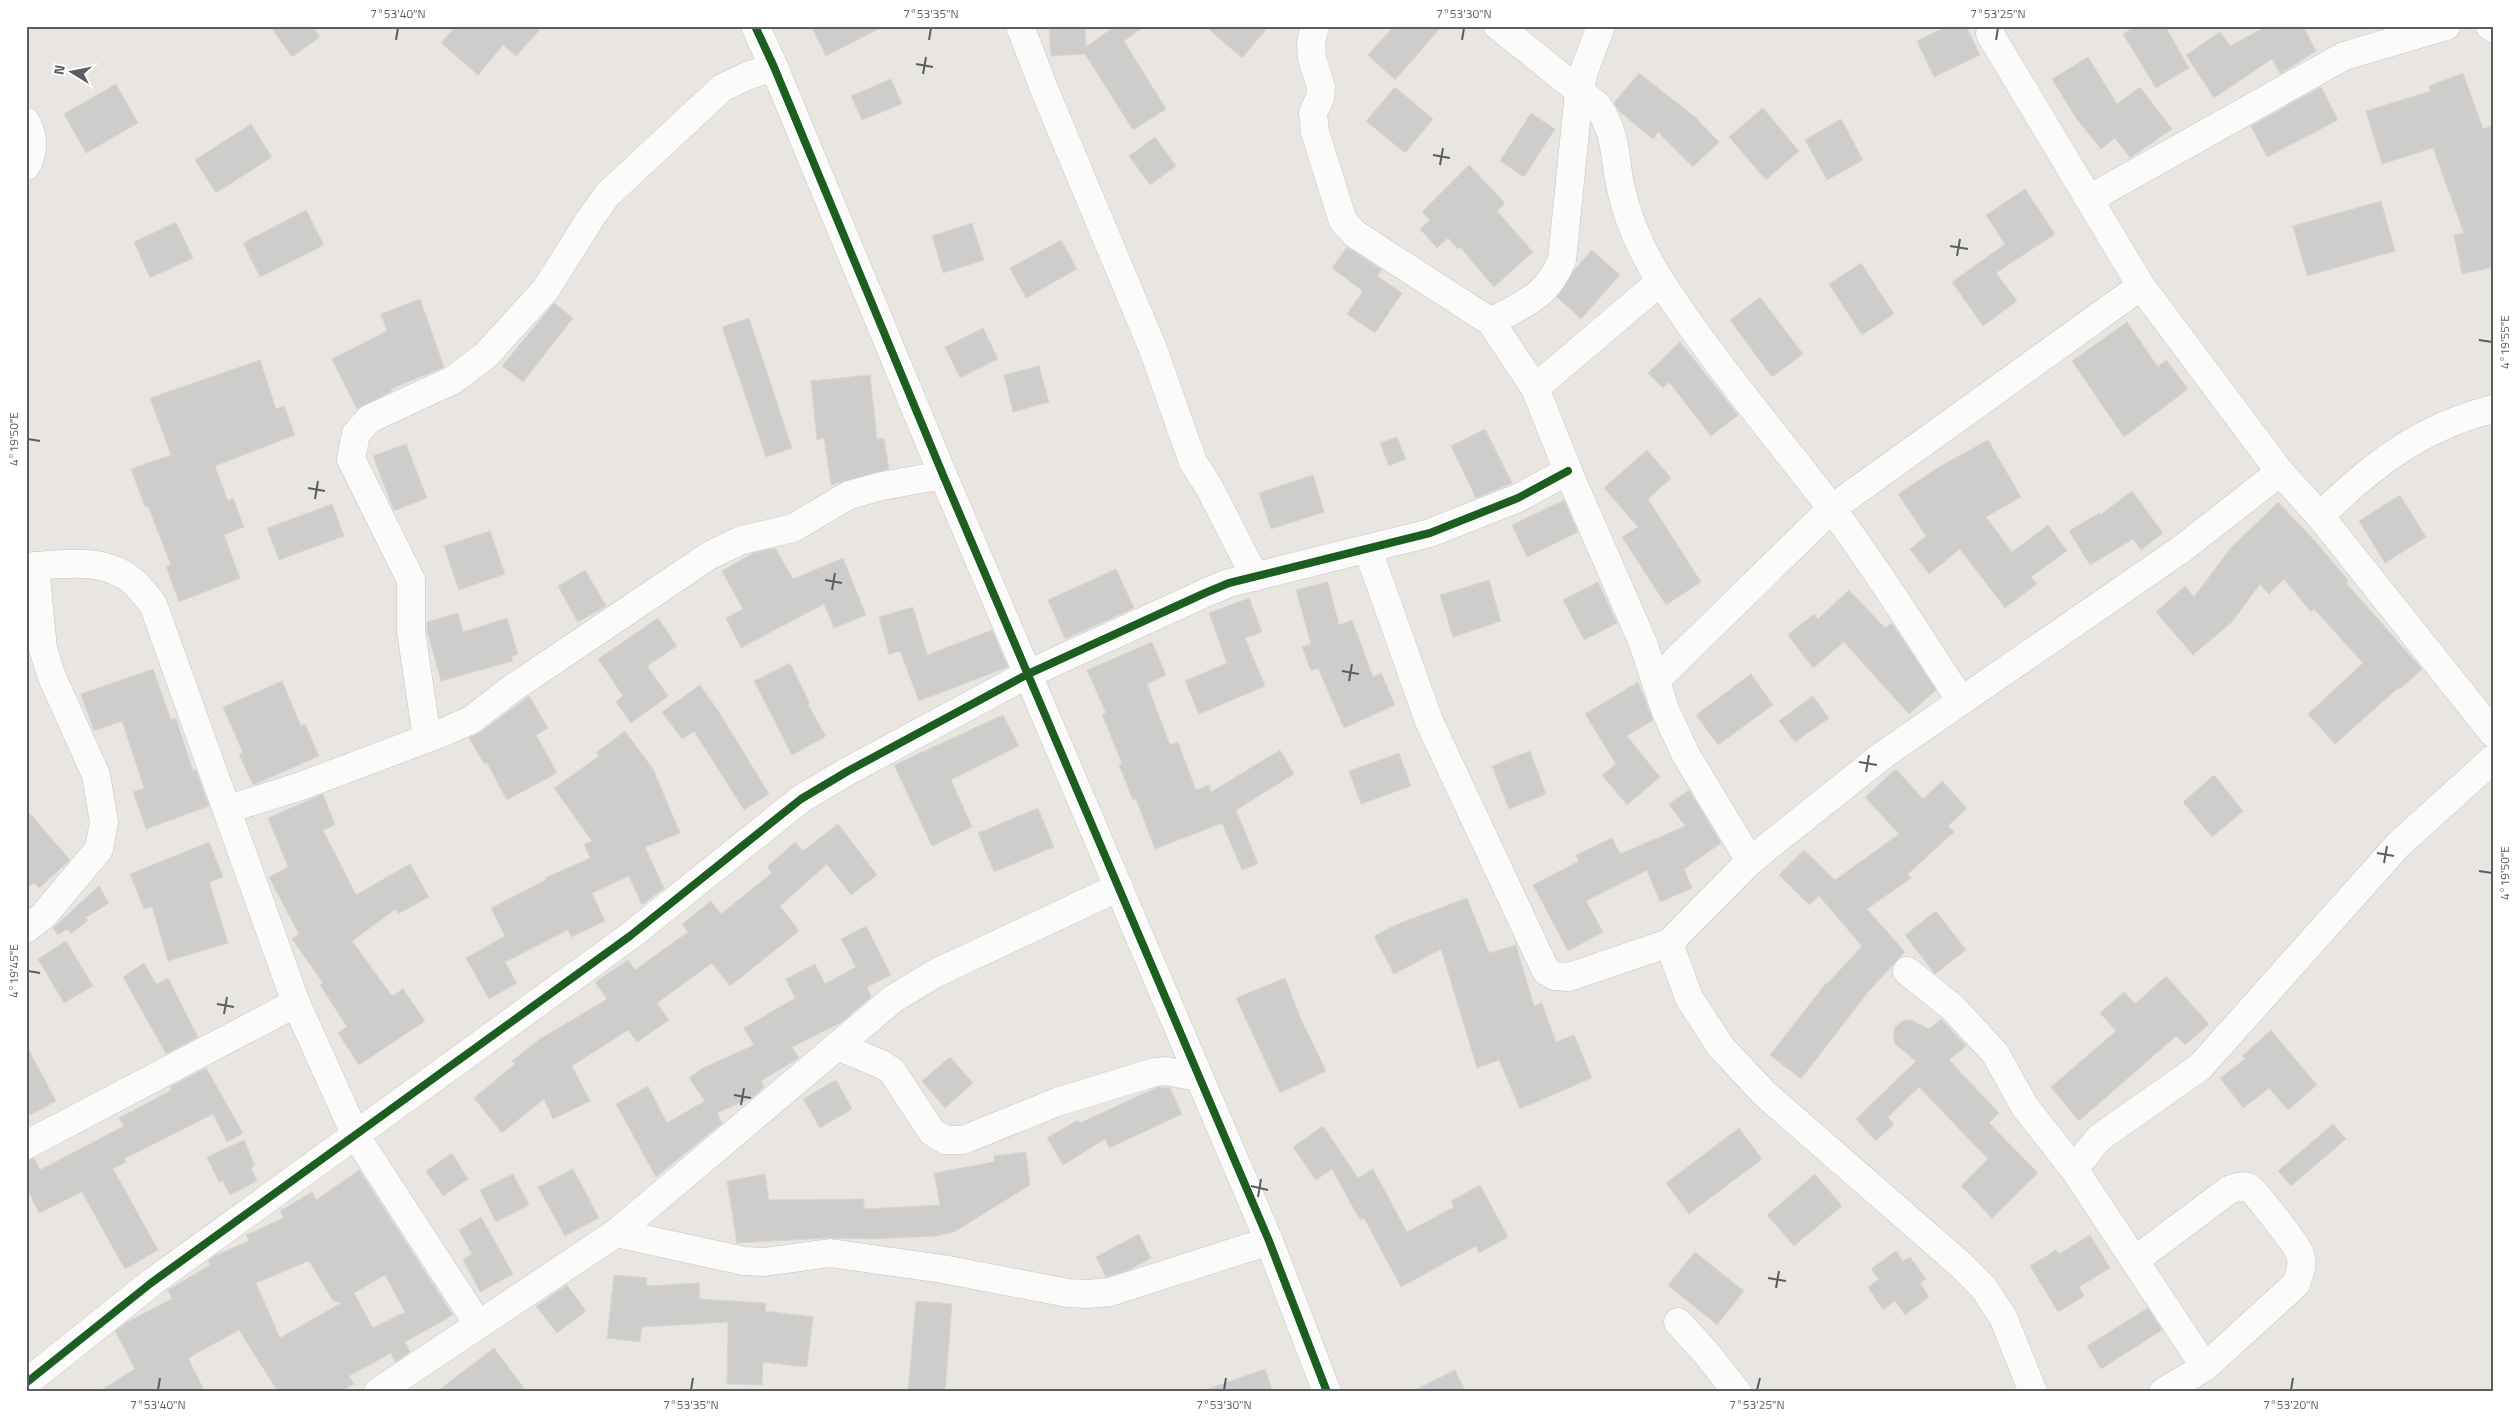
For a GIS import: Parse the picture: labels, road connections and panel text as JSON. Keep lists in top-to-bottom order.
{
  "north": "left",
  "coordinates": [
    "7°53'40\"N",
    "7°53'35\"N",
    "7°53'30\"N",
    "7°53'25\"N",
    "4°19'55\"E",
    "4°19'50\"E",
    "4°19'45\"E",
    "7°53'20\"N"
  ]
}
